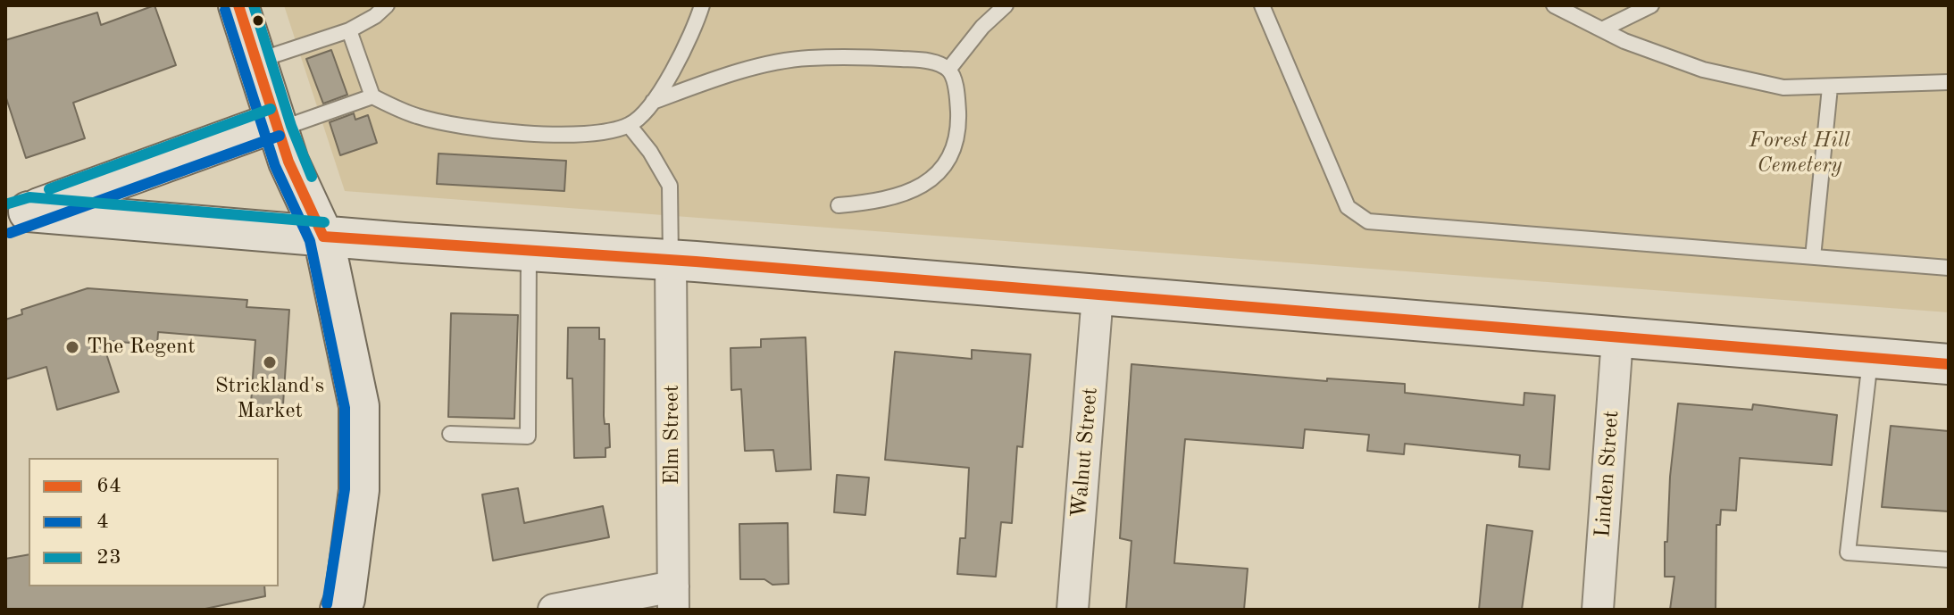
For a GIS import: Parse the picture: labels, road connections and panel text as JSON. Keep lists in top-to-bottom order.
{
  "streets": {
    "street": ["Elm Street", "Walnut Street", "Linden Street"]
  },
  "parks": ["Forest Hill Cemetery"],
  "places": ["The Regent", "Strickland's Market"],
  "lines": ["transit line 64", "transit line 23", "transit line 4"],
  "legend": ["64", "4", "23"]
}
